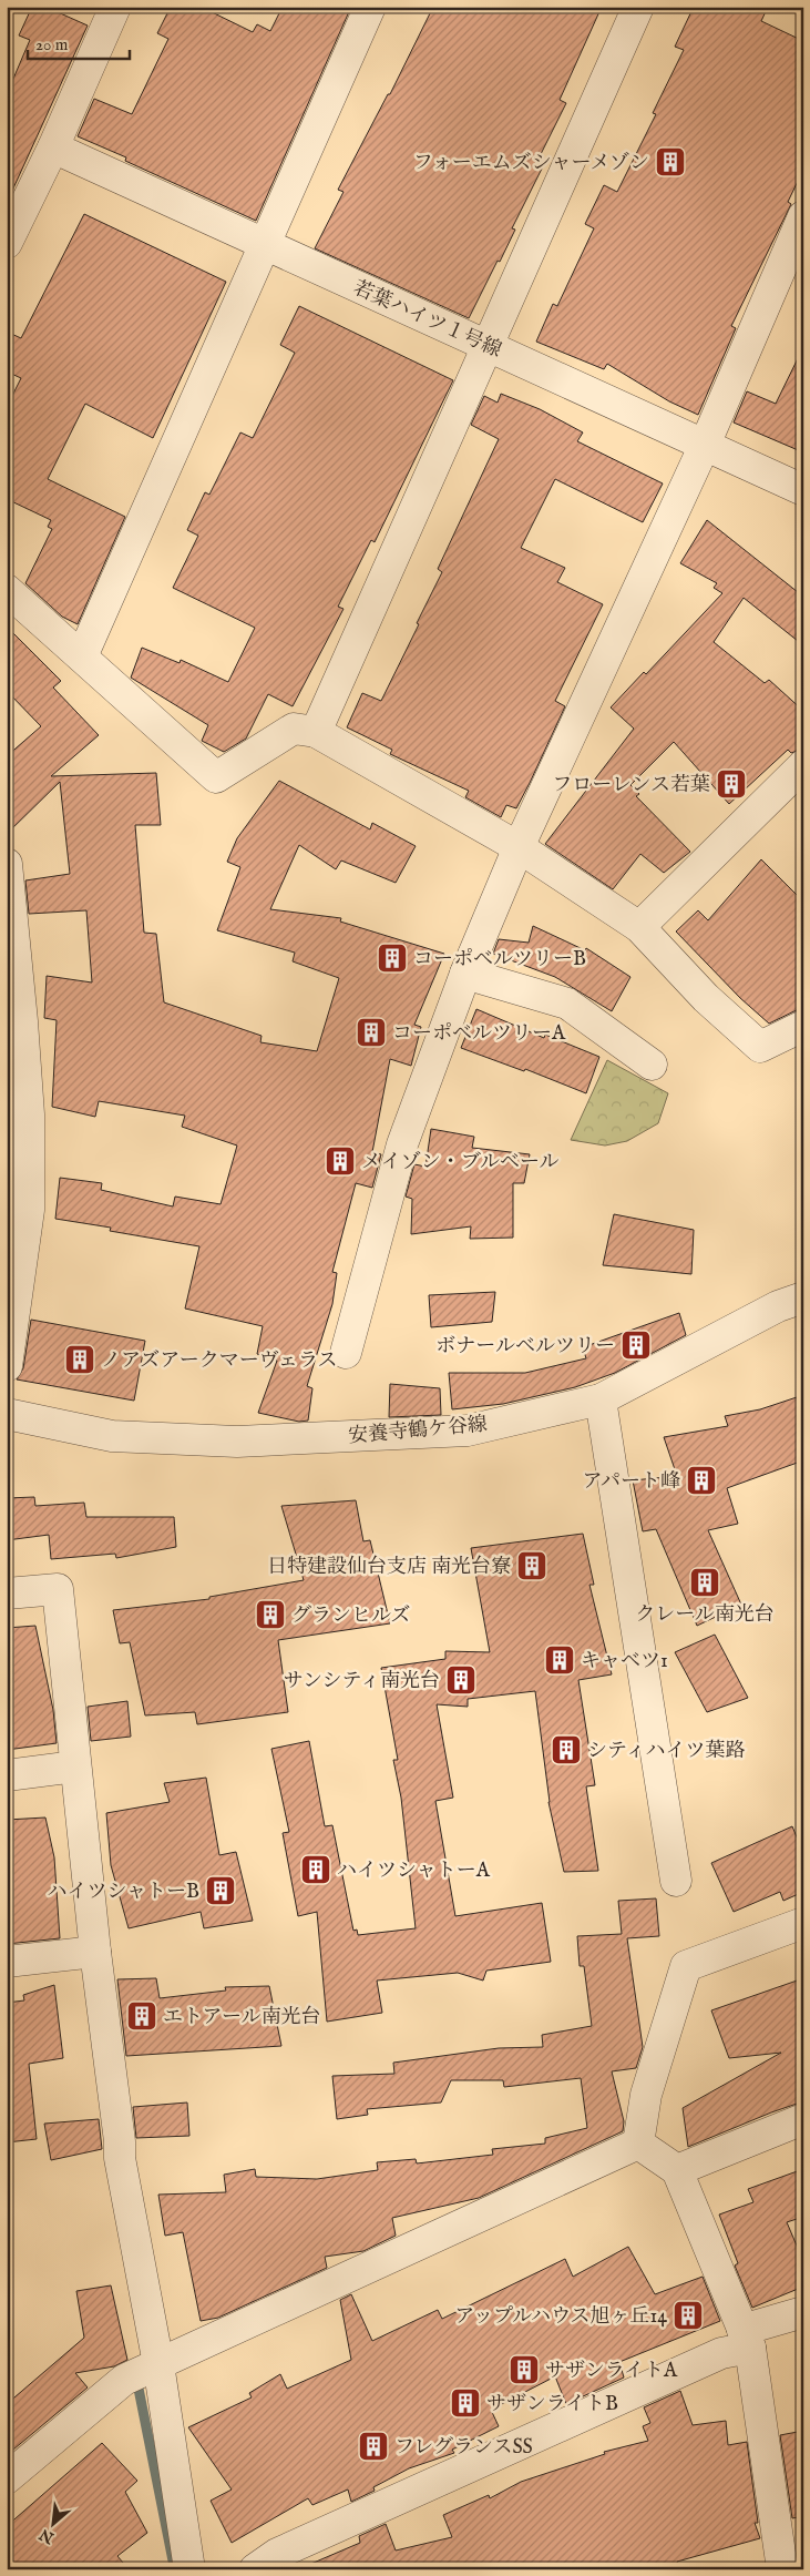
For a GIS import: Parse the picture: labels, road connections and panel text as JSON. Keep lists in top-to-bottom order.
{
  "streets": {
    "street": ["若葉ハイツ１号線", "安養寺鶴ケ谷線"]
  },
  "places": {
    "building": [
      "フォーエムズシャーメゾン",
      "フローレンス若葉",
      "コーポベルツリーB",
      "コーポベルツリーA",
      "メイゾン・ブルベール",
      "ボナールベルツリー",
      "ノアズアークマーヴェラス",
      "アパート峰",
      "日特建設仙台支店 南光台寮",
      "クレール南光台",
      "グランヒルズ",
      "キャベツ1",
      "サンシティ南光台",
      "シティハイツ葉路",
      "ハイツシャトーA",
      "ハイツシャトーB",
      "エトアール南光台",
      "アップルハウス旭ヶ丘14",
      "サザンライトA",
      "サザンライトB",
      "フレグランスSS"
    ]
  },
  "scale_bar": "20 m",
  "north": "bottom left"
}
